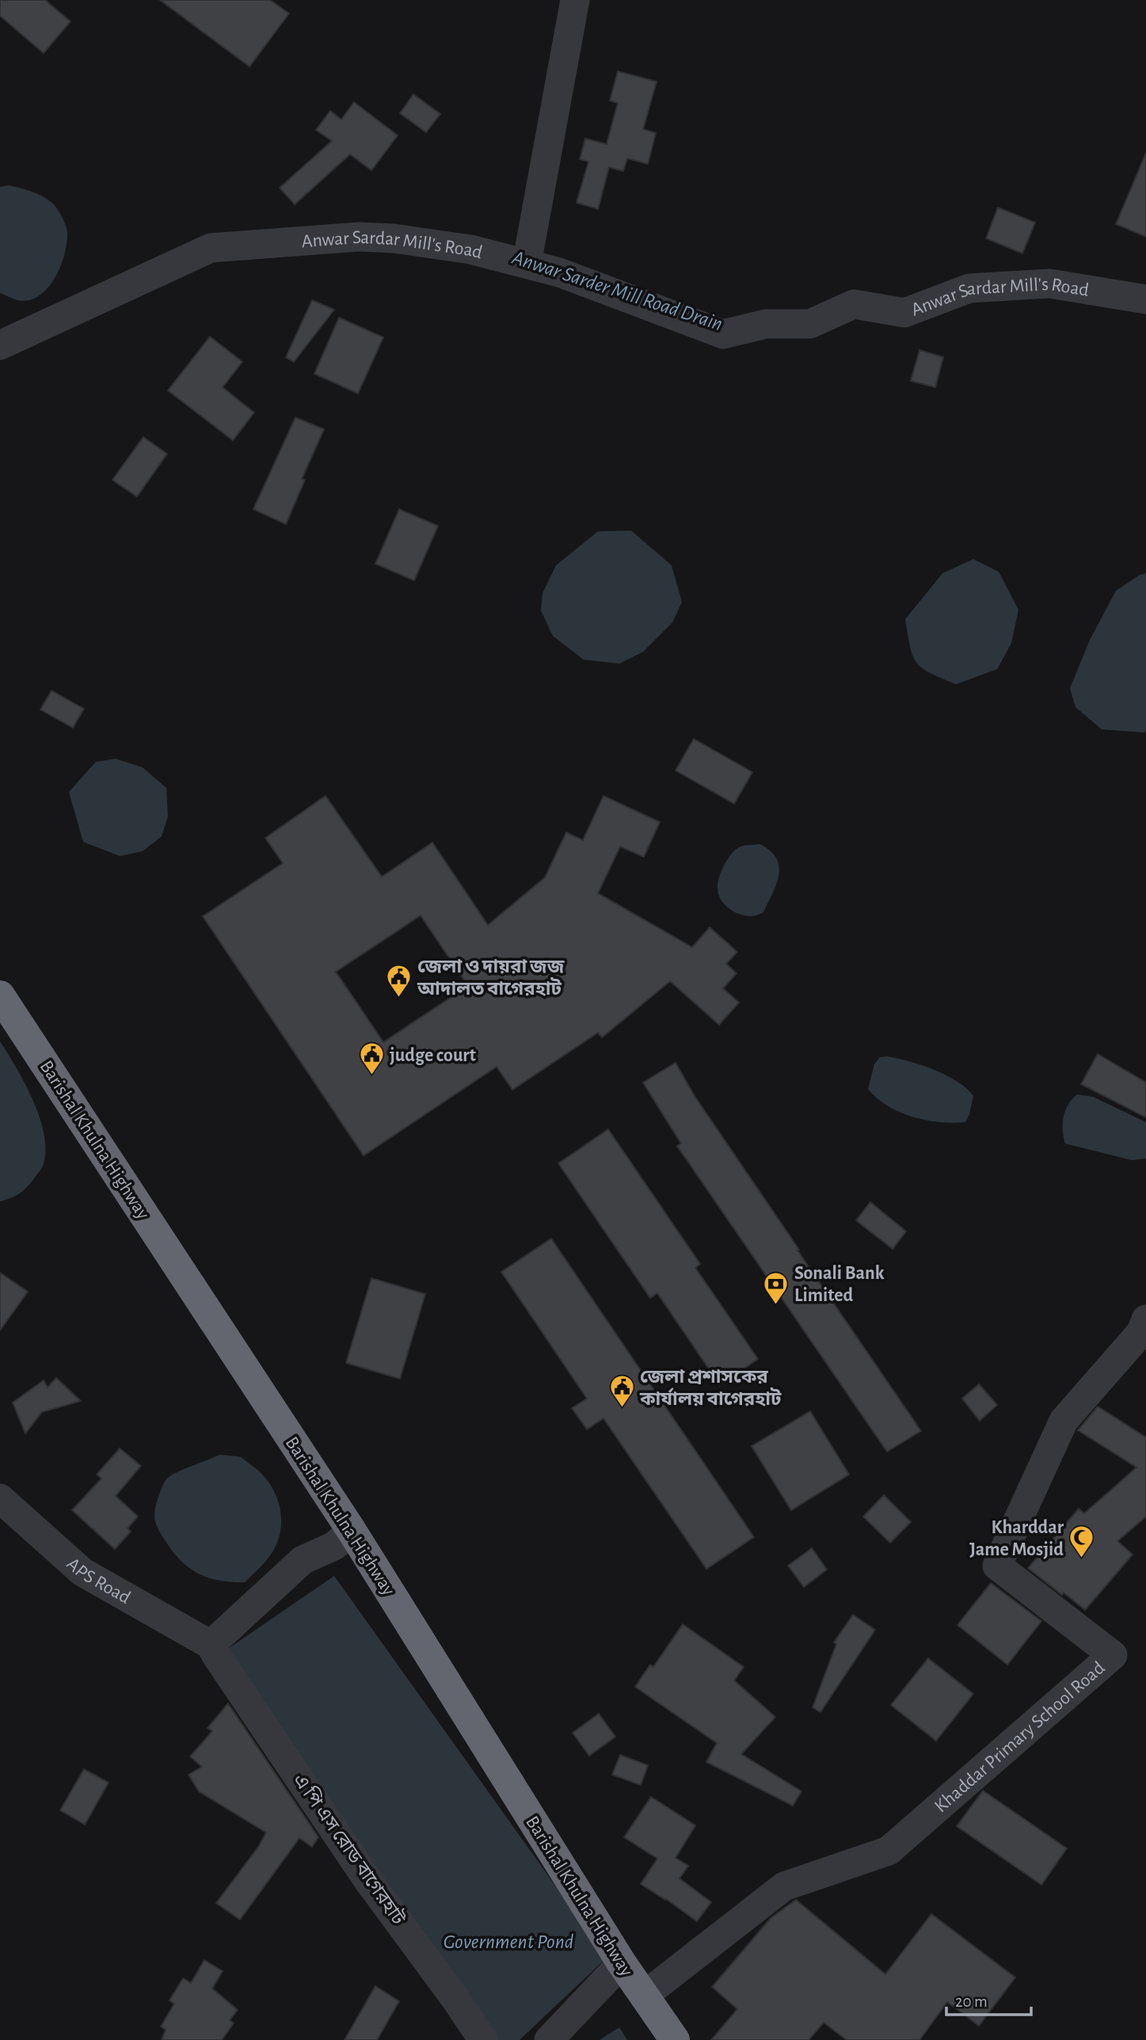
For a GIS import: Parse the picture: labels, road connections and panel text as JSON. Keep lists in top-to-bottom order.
{
  "streets": {
    "highway": ["Barishal Khulna Highway"],
    "street": [
      "Anwar Sardar Mill's Road",
      "APS Road",
      "Khaddar Primary School Road",
      "এ পি এস রোড বাগেরহাট"
    ]
  },
  "crossings": [
    ["Barishal Khulna Highway", "Khaddar Primary School Road"],
    ["APS Road", "এ পি এস রোড বাগেরহাট"]
  ],
  "water": ["Anwar Sarder Mill Road Drain", "Government Pond"],
  "places": {
    "public building": ["জেলা ও দায়রা জজ আদালত বাগেরহাট", "judge court", "জেলা প্রশাসকের কার্যালয় বাগেরহাট"],
    "bank": ["Sonali Bank Limited"],
    "mosque": ["Kharddar Jame Mosjid"]
  },
  "scale_bar": "20 m"
}
